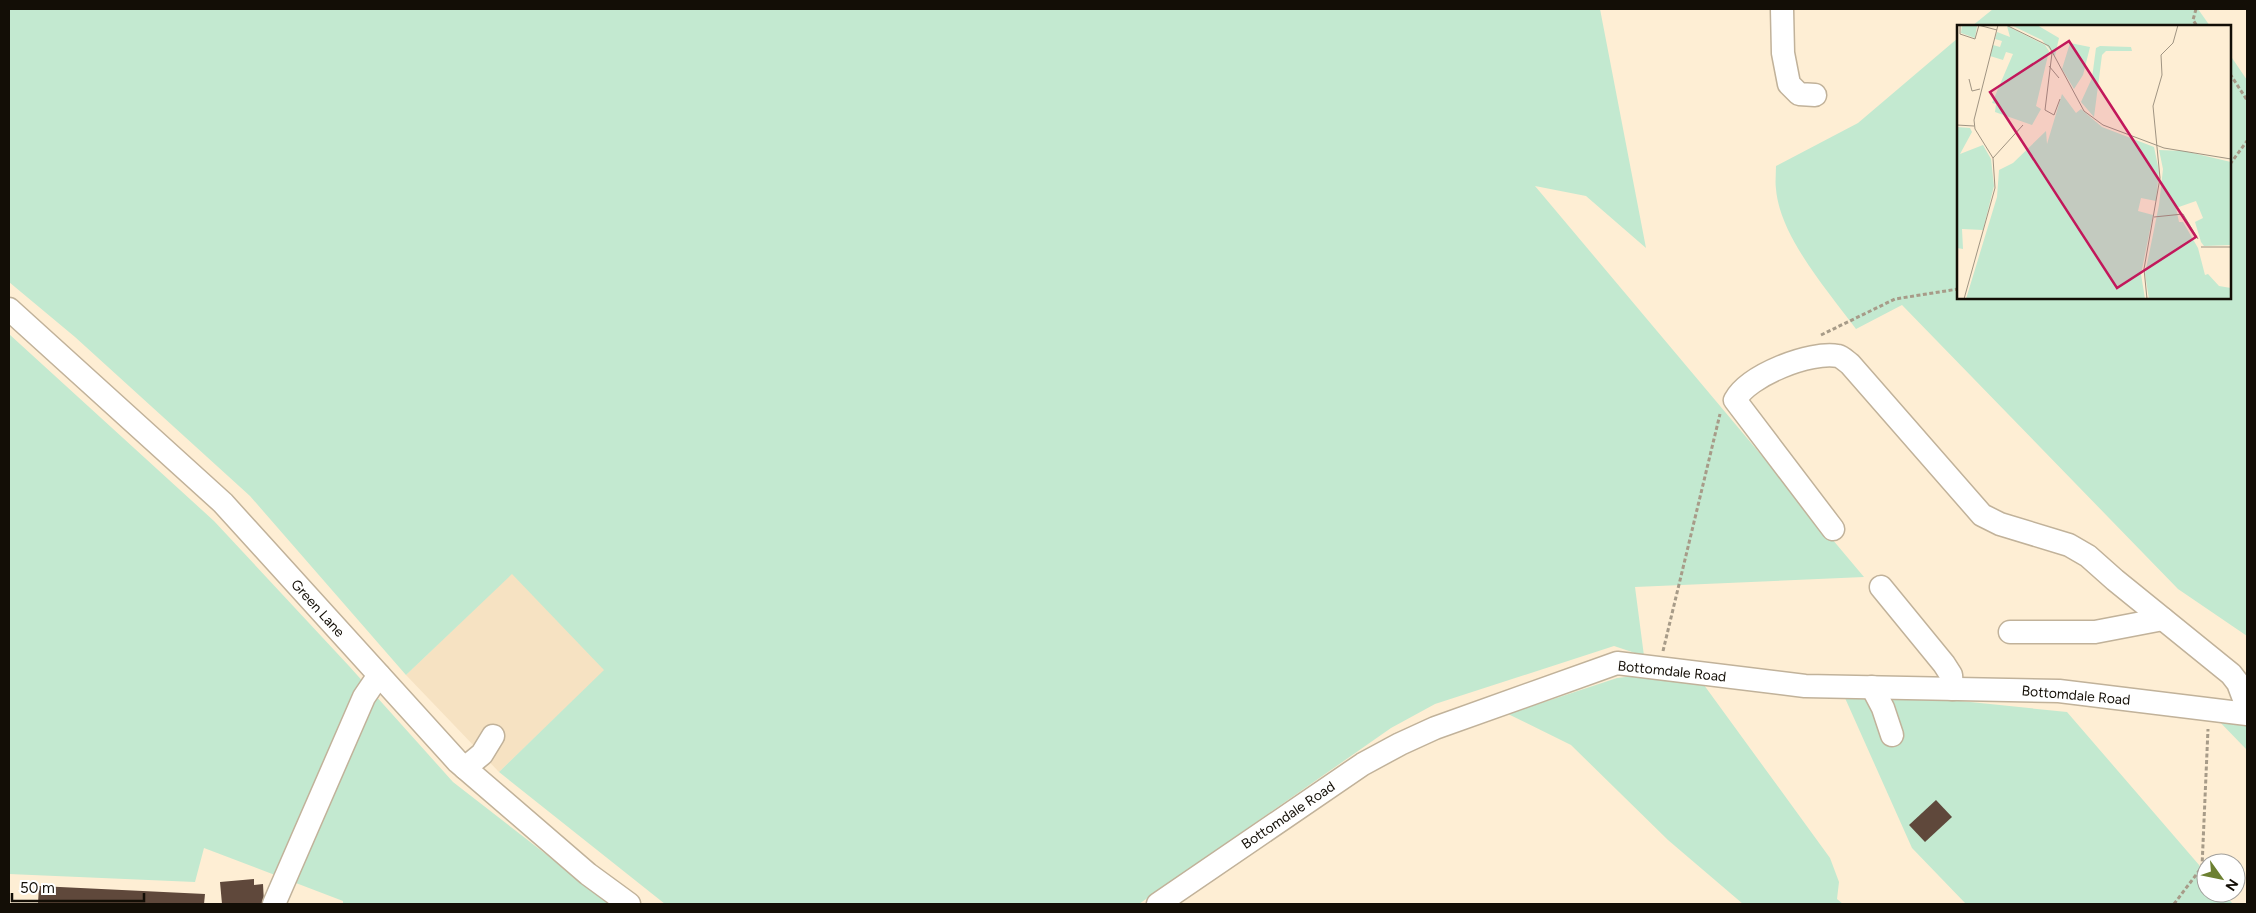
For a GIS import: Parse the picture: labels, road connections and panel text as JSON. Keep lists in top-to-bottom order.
{
  "streets": {
    "street": ["Green Lane", "Bottomdale Road"]
  },
  "scale_bar": "50 m",
  "north": "bottom right"
}
